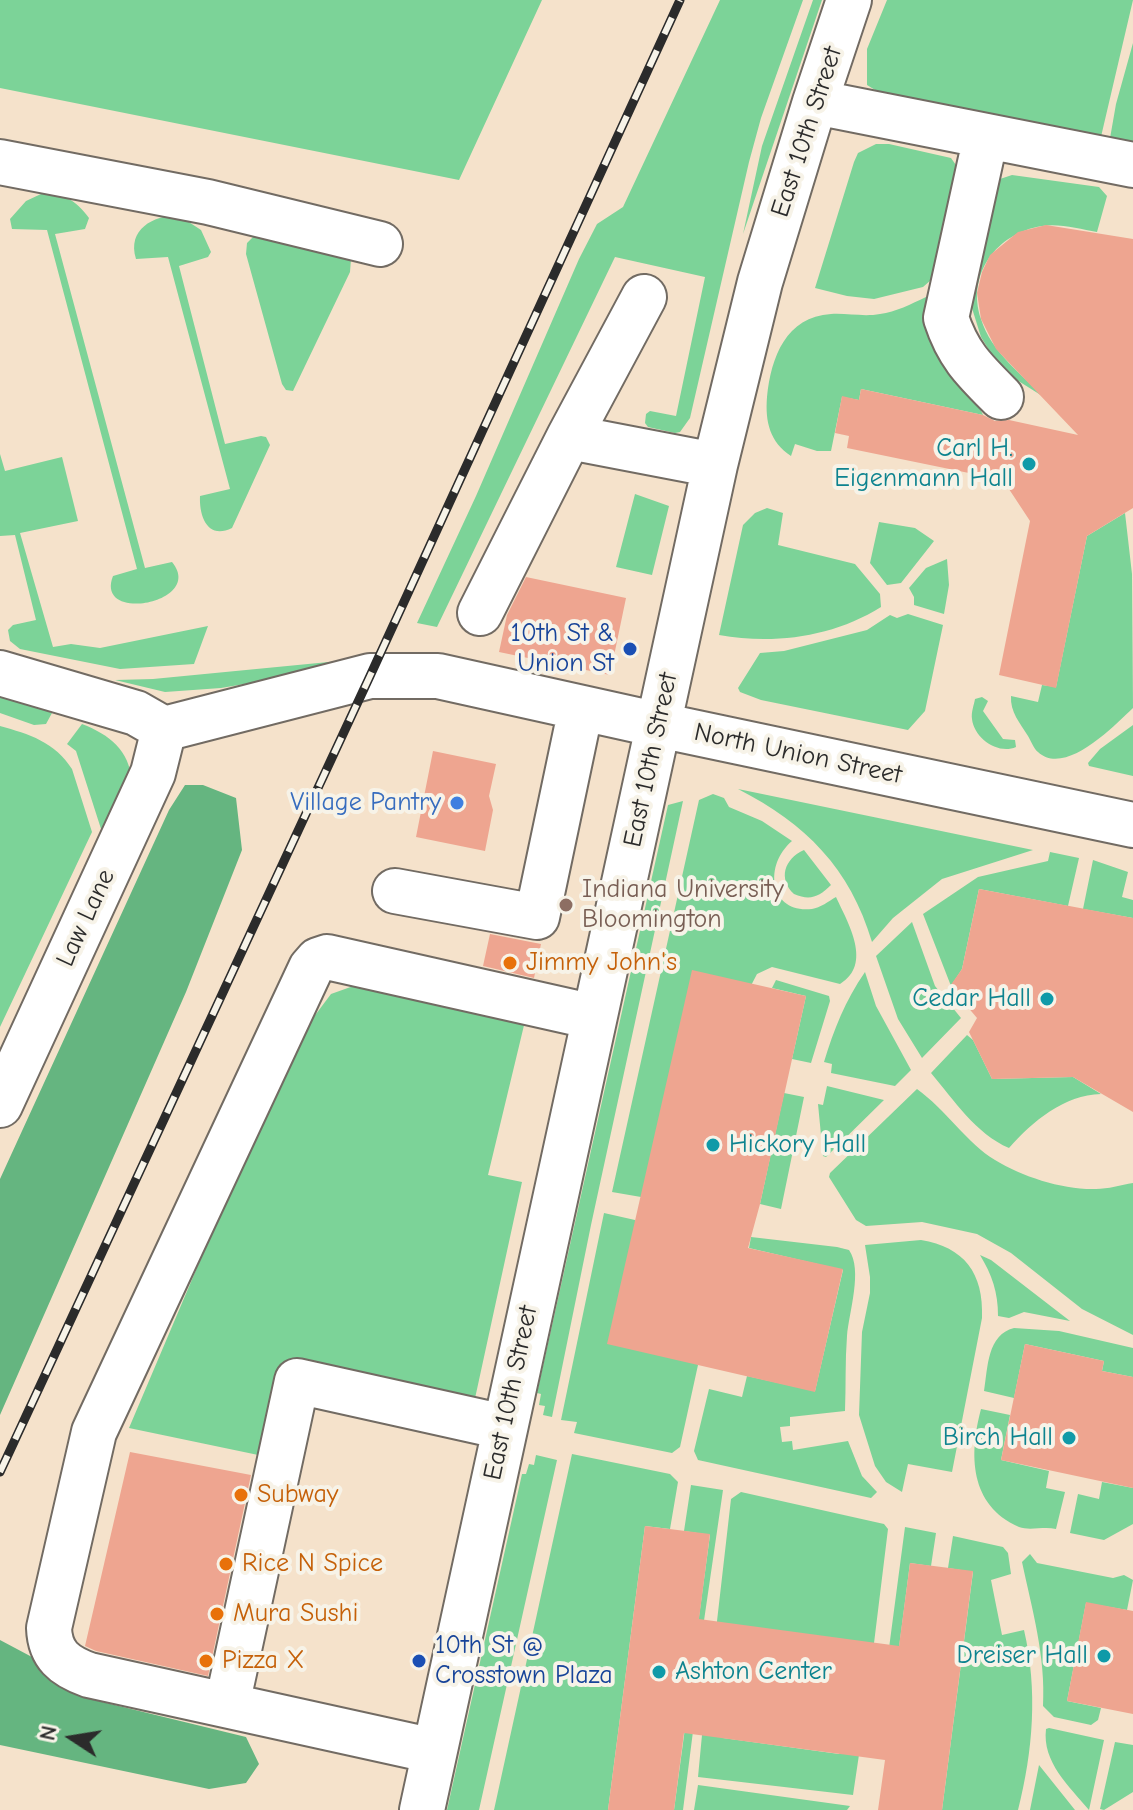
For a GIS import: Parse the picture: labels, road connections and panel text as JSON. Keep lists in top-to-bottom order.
{
  "streets": {
    "street": ["East 10th Street", "North Union Street", "Law Lane"]
  },
  "crossings": [
    ["East 10th Street", "North Union Street"],
    ["North Union Street", "Law Lane"]
  ],
  "places": [
    "Carl H. Eigenmann Hall",
    "10th St & Union St",
    "Village Pantry",
    "Indiana University Bloomington",
    "Jimmy John's",
    "Cedar Hall",
    "Hickory Hall",
    "Birch Hall",
    "Subway",
    "Rice N Spice",
    "Mura Sushi",
    "Dreiser Hall",
    "Pizza X",
    "10th St @ Crosstown Plaza",
    "Ashton Center"
  ],
  "north": "left"
}
